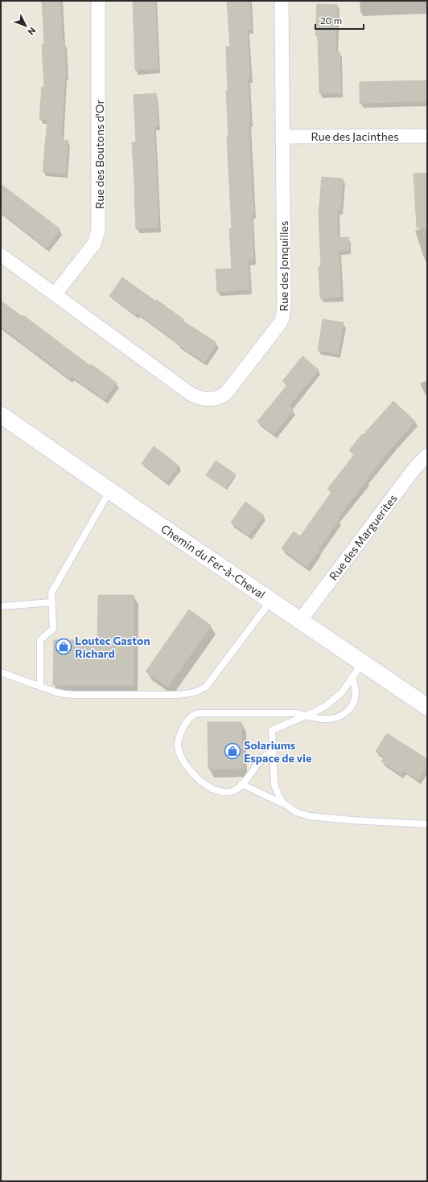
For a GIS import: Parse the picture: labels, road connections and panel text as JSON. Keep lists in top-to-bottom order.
{
  "streets": {
    "street": [
      "Rue des Jacinthes",
      "Rue des Boutons d'Or",
      "Rue des Jonquilles",
      "Rue des Marguerites",
      "Chemin du Fer-à-Cheval"
    ]
  },
  "crossings": [
    ["Rue des Jacinthes", "Rue des Jonquilles"],
    ["Rue des Boutons d'Or", "Rue des Jonquilles"],
    ["Rue des Marguerites", "Chemin du Fer-à-Cheval"]
  ],
  "places": {
    "shop": ["Loutec Gaston Richard", "Solariums Espace de vie"]
  },
  "scale_bar": "20 m",
  "north": "bottom right"
}
